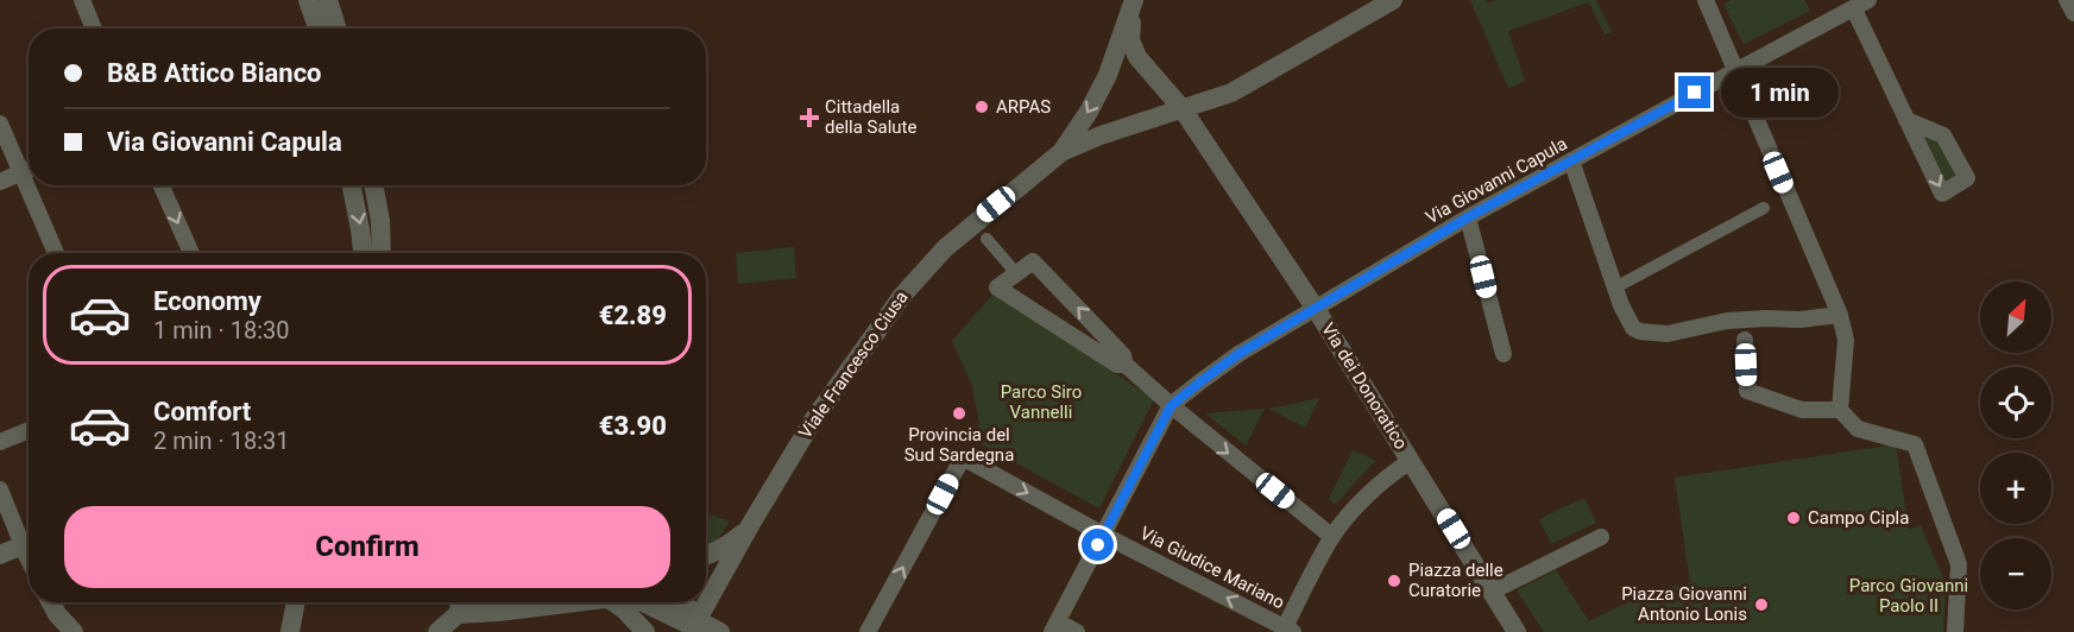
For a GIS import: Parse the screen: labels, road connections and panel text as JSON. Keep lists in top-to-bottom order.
{
  "streets": {
    "street": [
      "Via Giovanni Capula",
      "Viale Francesco Ciusa",
      "Via dei Donoratico",
      "Via Giudice Mariano"
    ]
  },
  "crossings": [
    ["Via Giovanni Capula", "Via dei Donoratico"],
    ["Viale Francesco Ciusa", "Via dei Donoratico"]
  ],
  "parks": ["Parco Siro Vannelli", "Parco Giovanni Paolo II"],
  "places": {
    "other": [
      "ARPAS",
      "Provincia del Sud Sardegna",
      "Campo Cipla",
      "Piazza delle Curatorie",
      "Piazza Giovanni Antonio Lonis"
    ],
    "health": ["Cittadella della Salute"]
  },
  "north": "top right",
  "page": {
    "banner": ["B&B Attico Bianco", "Via Giovanni Capula"],
    "bubble": "1 min",
    "list": [
      {
        "name": "Economy",
        "note": "1 min · 18:30",
        "value": "€2.89"
      },
      {
        "name": "Comfort",
        "note": "2 min · 18:31",
        "value": "€3.90"
      }
    ],
    "map_buttons": ["+", "−"],
    "buttons": "Confirm"
  }
}
